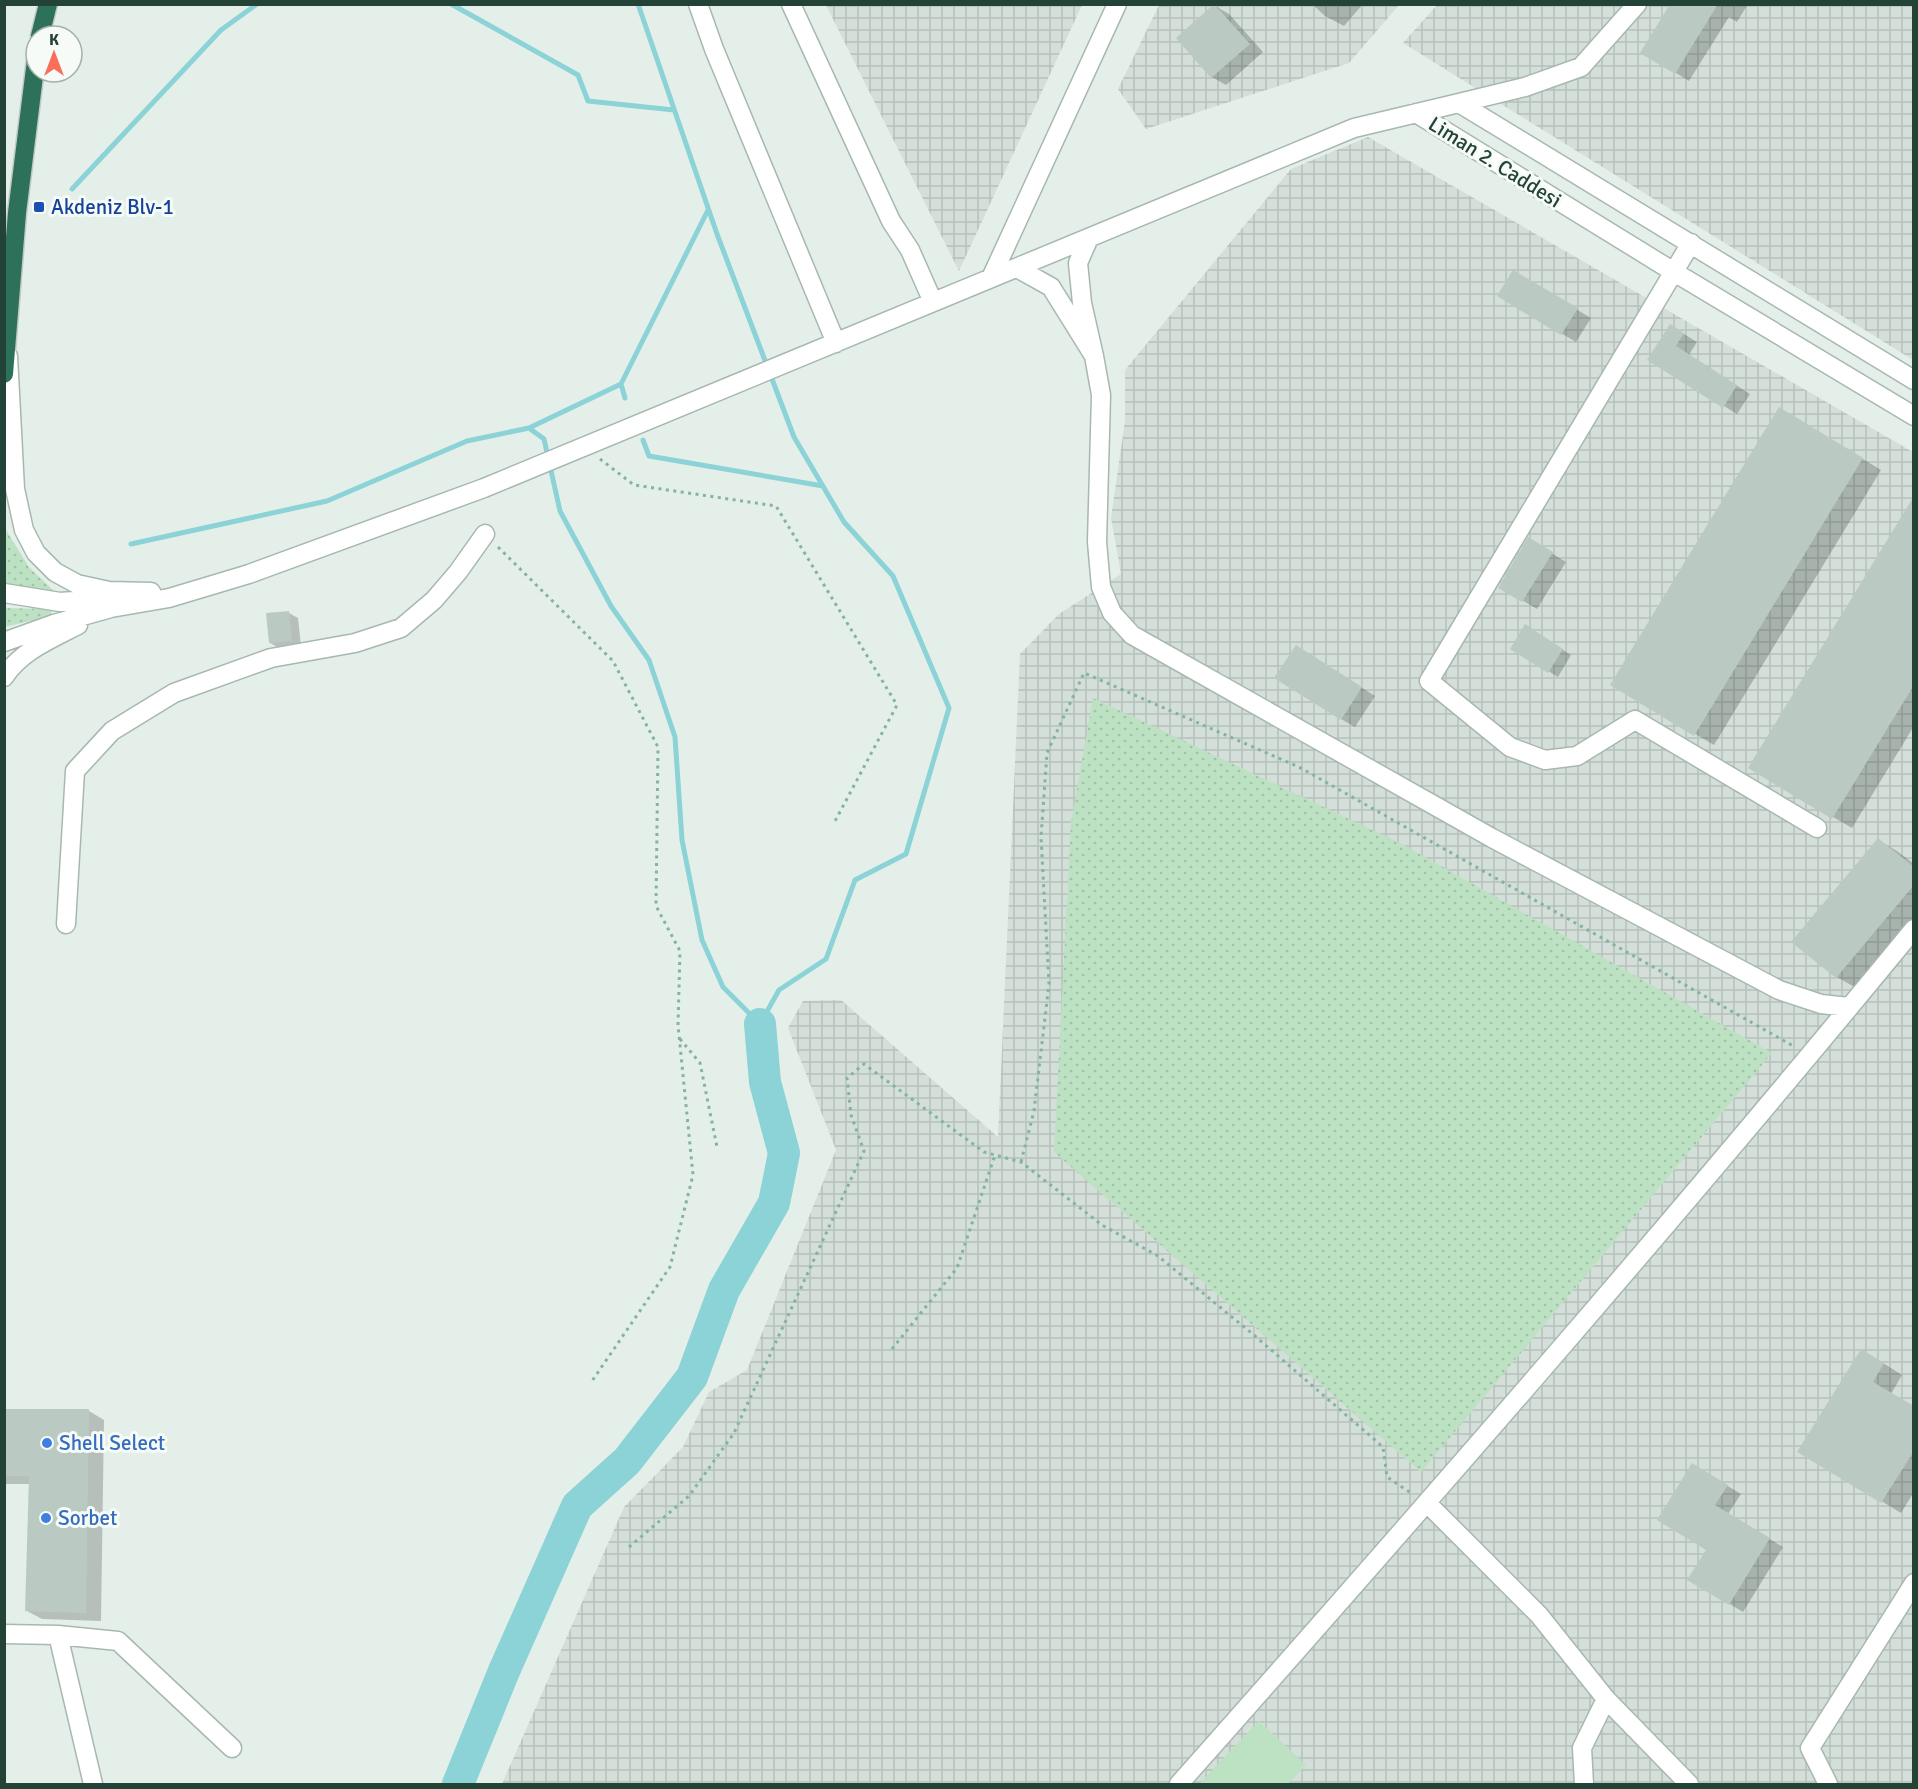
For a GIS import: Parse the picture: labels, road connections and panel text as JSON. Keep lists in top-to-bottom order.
{
  "streets": {
    "street": ["Liman 2. Caddesi"]
  },
  "places": {
    "transit": ["Akdeniz Blv-1"],
    "other": ["Shell Select", "Sorbet"]
  },
  "north": "top"
}
